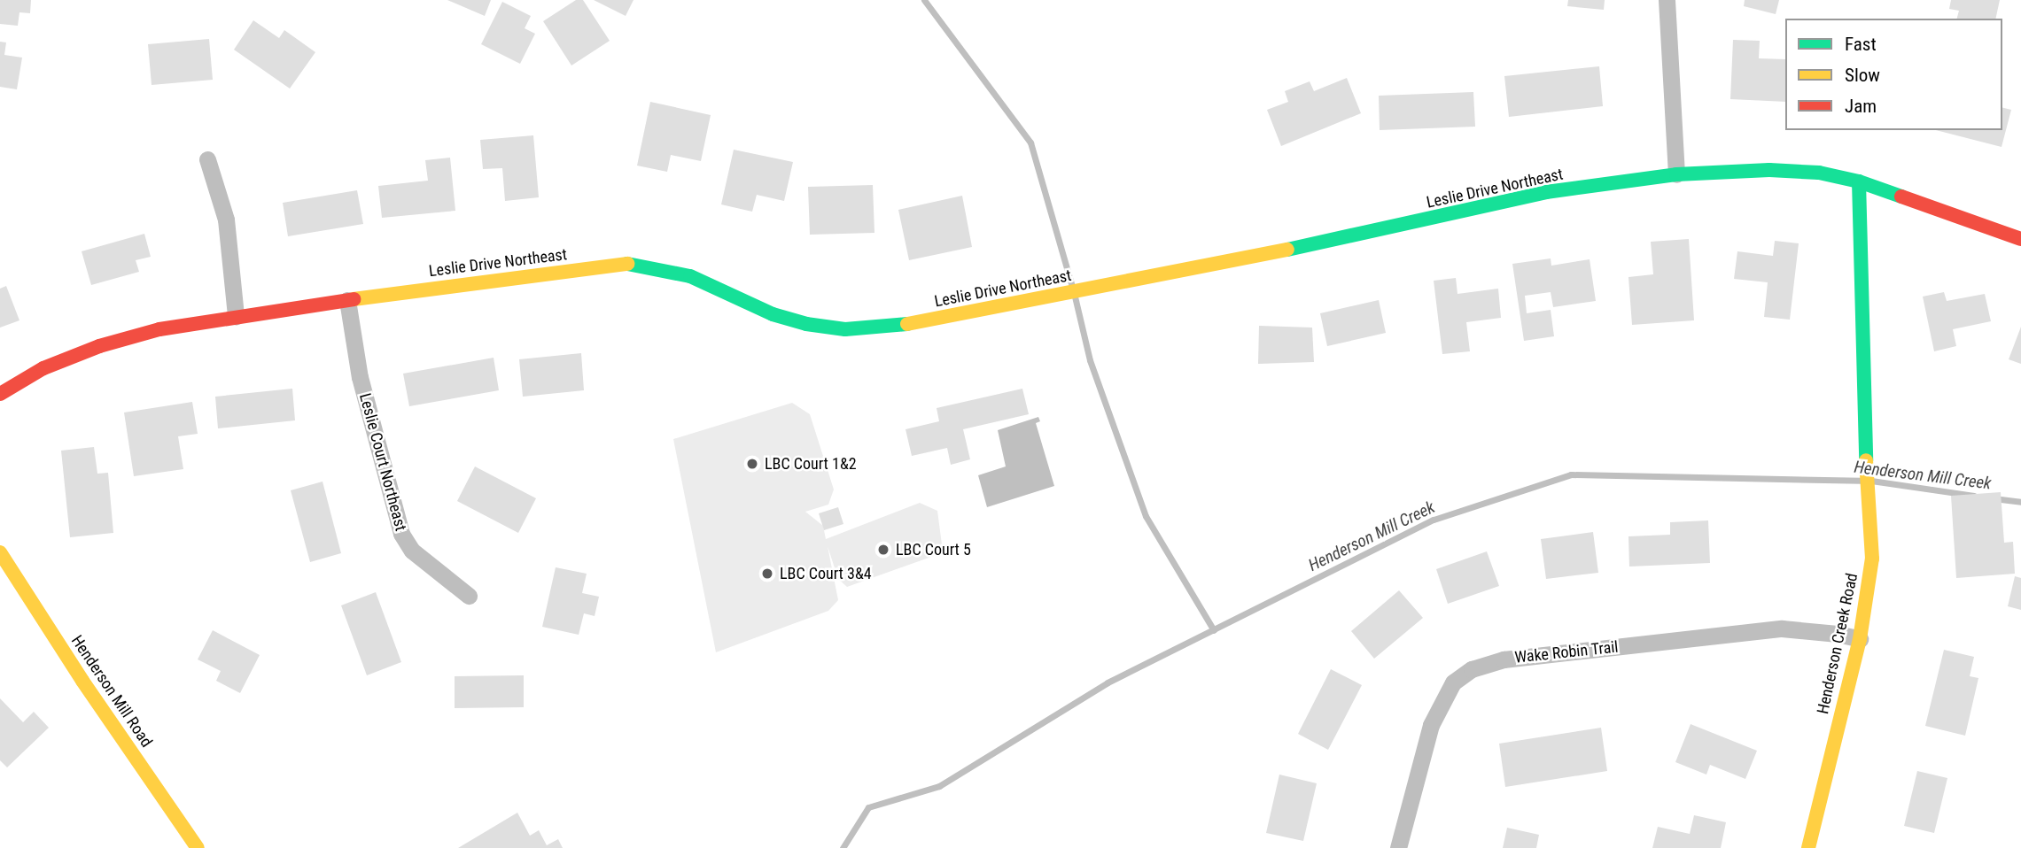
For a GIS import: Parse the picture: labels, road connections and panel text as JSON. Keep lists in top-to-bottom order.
{
  "streets": {
    "street": [
      "Leslie Drive Northeast",
      "Leslie Court Northeast",
      "Henderson Creek Road",
      "Wake Robin Trail",
      "Henderson Mill Road"
    ]
  },
  "crossings": [
    ["Leslie Drive Northeast", "Leslie Court Northeast"],
    ["Leslie Drive Northeast", "Henderson Creek Road"],
    ["Henderson Creek Road", "Wake Robin Trail"]
  ],
  "water": ["Henderson Mill Creek"],
  "places": ["LBC Court 1&2", "LBC Court 5", "LBC Court 3&4"],
  "legend": ["Fast", "Slow", "Jam"]
}
